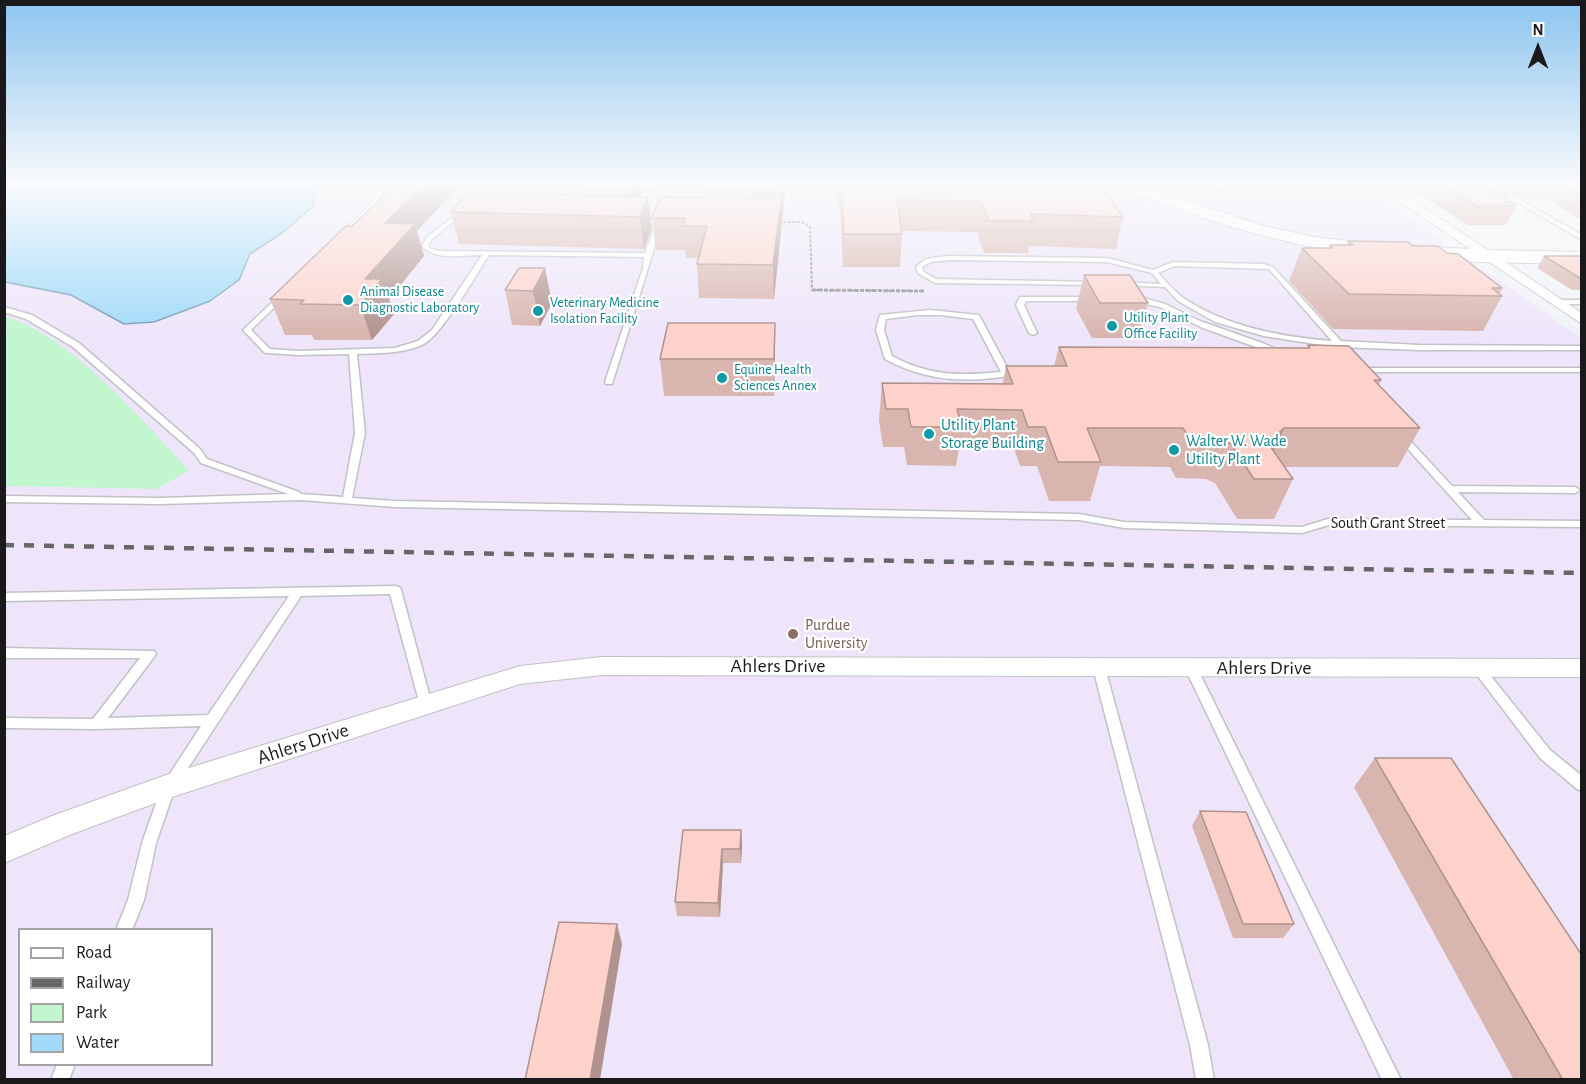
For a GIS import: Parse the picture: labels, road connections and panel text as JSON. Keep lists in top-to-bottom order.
{
  "streets": {
    "street": ["Ahlers Drive"],
    "lane": ["South Grant Street"]
  },
  "places": [
    "Animal Disease Diagnostic Laboratory",
    "Veterinary Medicine Isolation Facility",
    "Utility Plant Office Facility",
    "Equine Health Sciences Annex",
    "Utility Plant Storage Building",
    "Walter W. Wade Utility Plant",
    "Purdue University"
  ],
  "legend": [
    "Road",
    "Railway",
    "Park",
    "Water"
  ],
  "north": "top"
}
